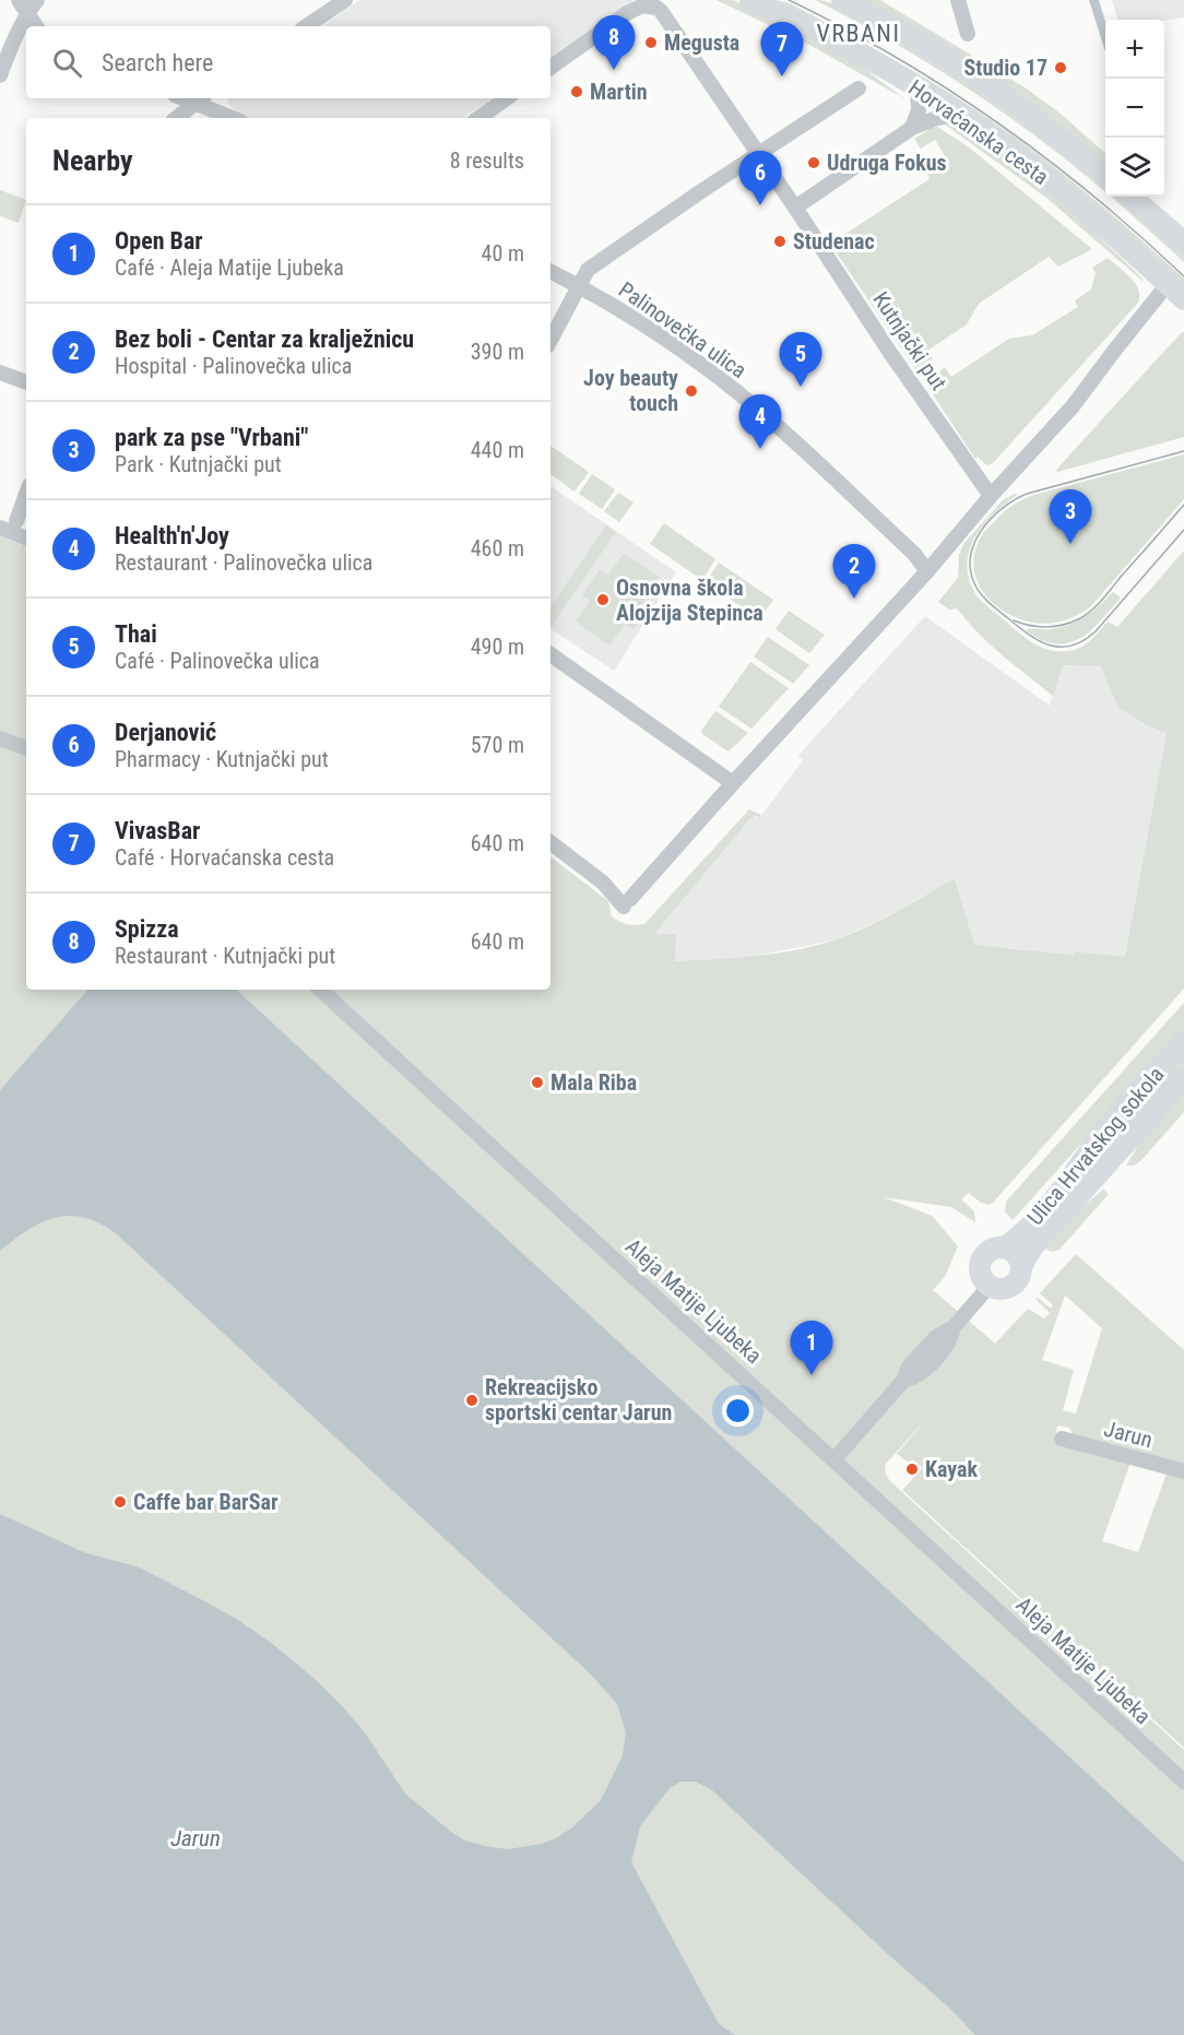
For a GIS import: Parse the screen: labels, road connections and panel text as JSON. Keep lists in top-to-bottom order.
{
  "streets": {
    "street": [
      "Horvaćanska cesta",
      "Palinovečka ulica",
      "Kutnjački put",
      "Ulica Hrvatskog sokola",
      "Aleja Matije Ljubeka",
      "Jarun"
    ]
  },
  "districts": ["VRBANI"],
  "water": ["Jarun"],
  "places": [
    "Megusta",
    "Studio 17",
    "Martin",
    "Udruga Fokus",
    "Studenac",
    "Joy beauty touch",
    "Osnovna škola Alojzija Stepinca",
    "Mala Riba",
    "Rekreacijsko sportski centar Jarun",
    "Kayak",
    "Caffe bar BarSar"
  ],
  "page": {
    "pins": [
      "8",
      "7",
      "6",
      "5",
      "4",
      "3",
      "2",
      "1"
    ],
    "map_buttons": ["+", "−"],
    "search": "Search here",
    "heading": ["Nearby", "8 results"],
    "list": [
      {
        "mark": "1",
        "name": "Open Bar",
        "note": "Café · Aleja Matije Ljubeka",
        "value": "40 m"
      },
      {
        "mark": "2",
        "name": "Bez boli - Centar za kralježnicu",
        "note": "Hospital · Palinovečka ulica",
        "value": "390 m"
      },
      {
        "mark": "3",
        "name": "park za pse \"Vrbani\"",
        "note": "Park · Kutnjački put",
        "value": "440 m"
      },
      {
        "mark": "4",
        "name": "Health'n'Joy",
        "note": "Restaurant · Palinovečka ulica",
        "value": "460 m"
      },
      {
        "mark": "5",
        "name": "Thai",
        "note": "Café · Palinovečka ulica",
        "value": "490 m"
      },
      {
        "mark": "6",
        "name": "Derjanović",
        "note": "Pharmacy · Kutnjački put",
        "value": "570 m"
      },
      {
        "mark": "7",
        "name": "VivasBar",
        "note": "Café · Horvaćanska cesta",
        "value": "640 m"
      },
      {
        "mark": "8",
        "name": "Spizza",
        "note": "Restaurant · Kutnjački put",
        "value": "640 m"
      }
    ]
  }
}
